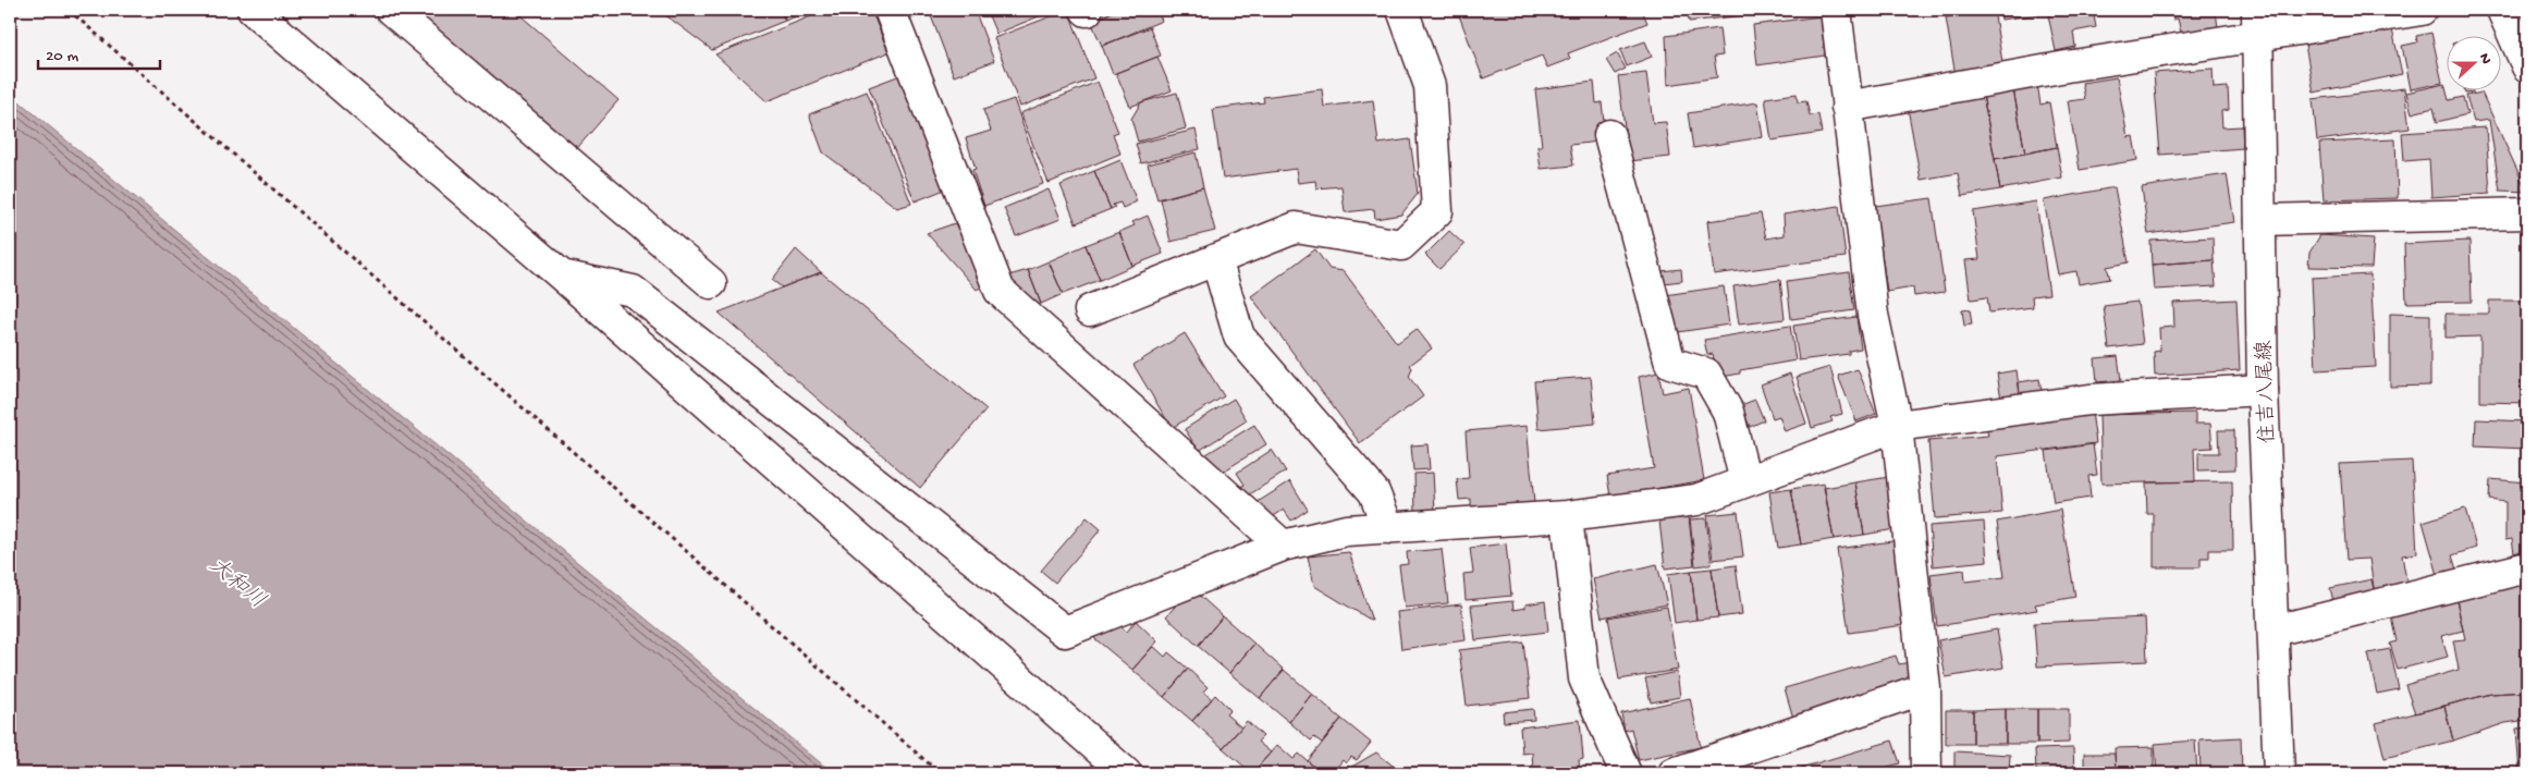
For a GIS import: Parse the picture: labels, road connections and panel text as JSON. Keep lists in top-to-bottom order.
{
  "streets": {
    "street": ["住吉八尾線"]
  },
  "water": ["大和川"],
  "scale_bar": "20 m",
  "north": "right"
}
